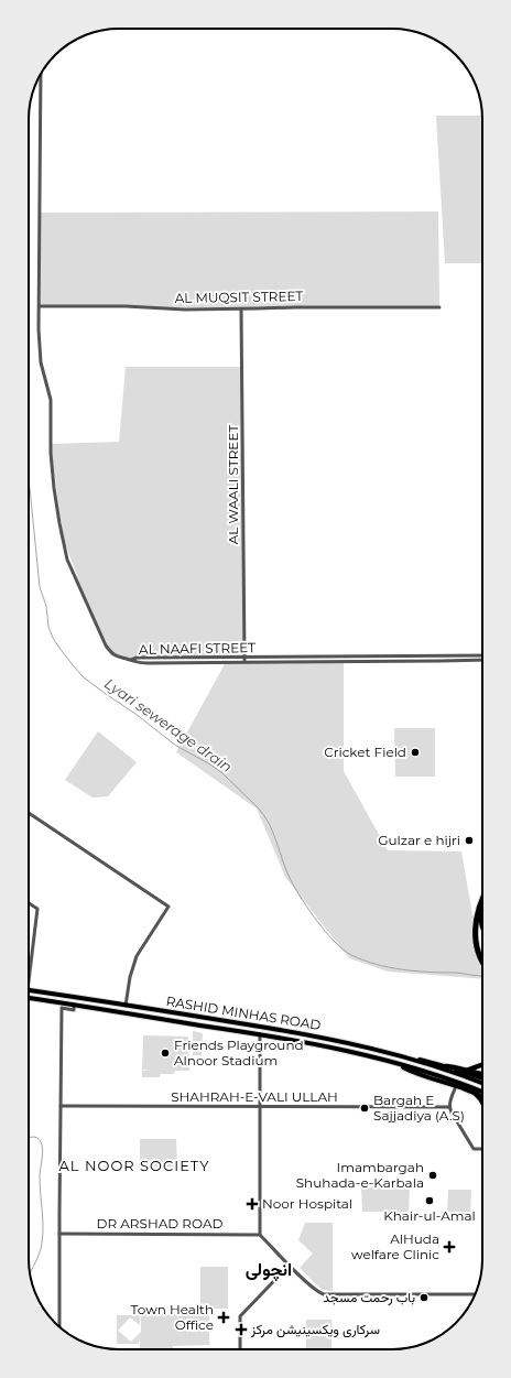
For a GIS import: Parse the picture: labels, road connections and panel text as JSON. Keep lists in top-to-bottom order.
{
  "streets": {
    "main road": ["RASHID MINHAS ROAD"],
    "street": [
      "AL MUQSIT STREET",
      "AL WAALI STREET",
      "AL NAAFI STREET",
      "SHAHRAH-E-VALI ULLAH",
      "DR ARSHAD ROAD"
    ]
  },
  "crossings": [
    ["AL MUQSIT STREET", "AL WAALI STREET"],
    ["AL MUQSIT STREET", "AL NAAFI STREET"],
    ["AL WAALI STREET", "AL NAAFI STREET"]
  ],
  "districts": ["AL NOOR SOCIETY", "انچولی"],
  "water": ["Lyari sewerage drain"],
  "places": {
    "other": [
      "Cricket Field",
      "Gulzar e hijri",
      "Friends Playground Alnoor Stadium",
      "Bargah E Sajjadiya (A.S)",
      "Imambargah Shuhada-e-Karbala",
      "Khair-ul-Amal",
      "باب رحمت مسجد"
    ],
    "health": [
      "Noor Hospital",
      "AlHuda welfare Clinic",
      "Town Health Office",
      "سرکاری ویکسینیشن مرکز"
    ]
  }
}
